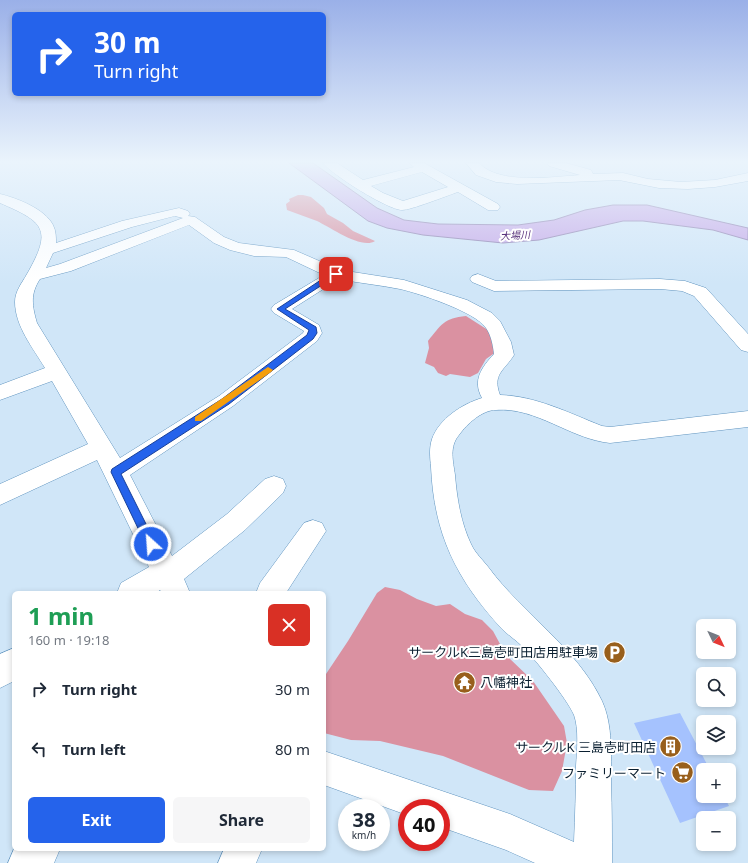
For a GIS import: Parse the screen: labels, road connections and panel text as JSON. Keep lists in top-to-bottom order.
{
  "water": ["大場川"],
  "places": {
    "parking": ["サークルK三島壱町田店用駐車場"],
    "temple": ["八幡神社"],
    "building": ["サークルK 三島壱町田店"],
    "supermarket": ["ファミリーマート"]
  },
  "north": "bottom right",
  "page": {
    "turn": ["30 m", "Turn right"],
    "heading": ["1 min", "160 m · 19:18"],
    "map_buttons": ["+", "−"],
    "list": [
      {
        "name": "Turn right",
        "value": "30 m"
      },
      {
        "name": "Turn left",
        "value": "80 m"
      }
    ],
    "buttons": ["Exit", "Share"],
    "speed": "38 km/h",
    "limit": "40"
  }
}
